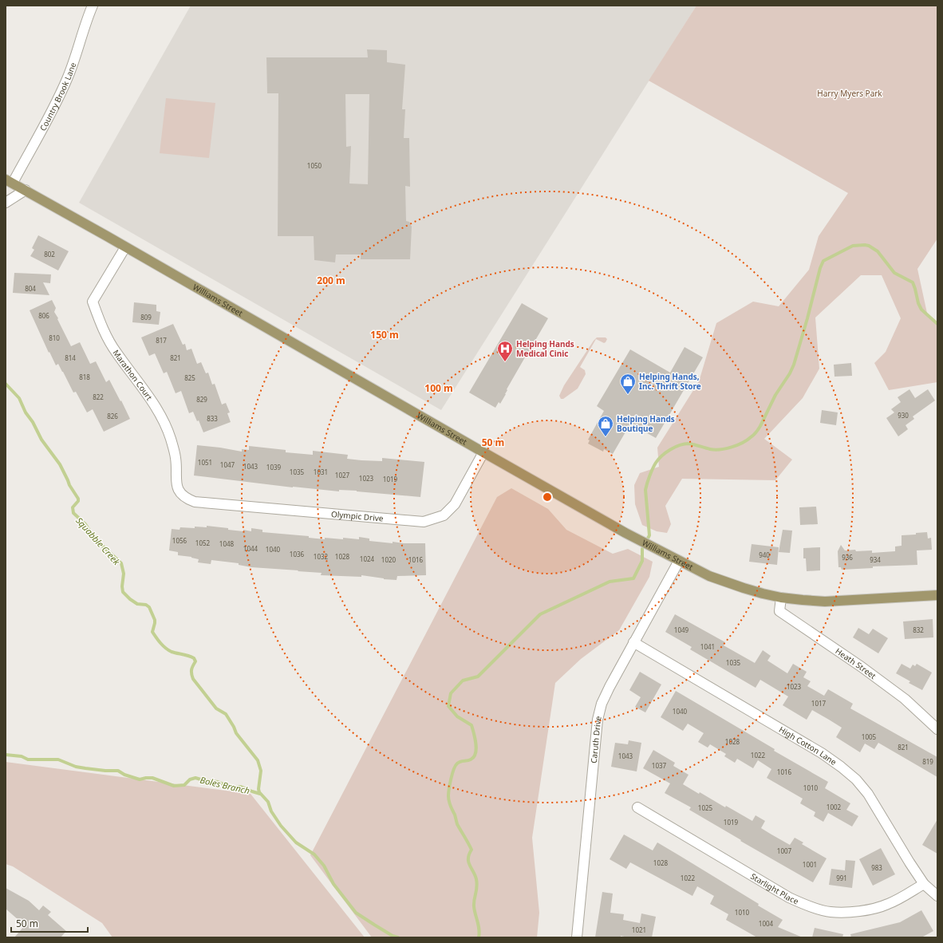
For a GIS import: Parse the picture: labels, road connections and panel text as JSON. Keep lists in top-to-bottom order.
{
  "streets": {
    "main road": ["Williams Street"],
    "street": [
      "Country Brook Lane",
      "Marathon Court",
      "Olympic Drive",
      "Heath Street",
      "Caruth Drive",
      "High Cotton Lane",
      "Starlight Place"
    ]
  },
  "crossings": [
    ["Country Brook Lane", "Williams Street"],
    ["Williams Street", "Marathon Court"],
    ["Williams Street", "Olympic Drive"],
    ["Williams Street", "Heath Street"],
    ["Williams Street", "Caruth Drive"],
    ["Marathon Court", "Olympic Drive"],
    ["Caruth Drive", "High Cotton Lane"],
    ["High Cotton Lane", "Starlight Place"]
  ],
  "water": ["Squabble Creek", "Boles Branch"],
  "parks": ["Harry Myers Park"],
  "places": {
    "hospital": ["Helping Hands Medical Cinic"],
    "shop": ["Helping Hands, Inc. Thrift Store", "Helping Hands Boutique"]
  },
  "house_numbers": [
    "1050",
    "802",
    "804",
    "806",
    "809",
    "810",
    "817",
    "814",
    "821",
    "818",
    "825",
    "822",
    "829",
    "930",
    "826",
    "833",
    "1051",
    "1047",
    "1043",
    "1039",
    "1035",
    "1031",
    "1027",
    "1023",
    "1019",
    "1056",
    "1052",
    "1048",
    "1044",
    "1040",
    "1036",
    "940",
    "1032",
    "1028",
    "936",
    "1024",
    "1020",
    "1016",
    "934",
    "1049",
    "832",
    "1041",
    "1035",
    "1023",
    "1017",
    "1040",
    "1005",
    "1028",
    "821",
    "1022",
    "1043",
    "819",
    "1037",
    "1016",
    "1010",
    "1002",
    "1025",
    "1019",
    "1007",
    "1028",
    "1001",
    "983",
    "1022",
    "991",
    "1010",
    "1004",
    "1021"
  ],
  "scale_bar": "50 m",
  "rings": [
    "200 m",
    "150 m",
    "100 m",
    "50 m"
  ]
}
